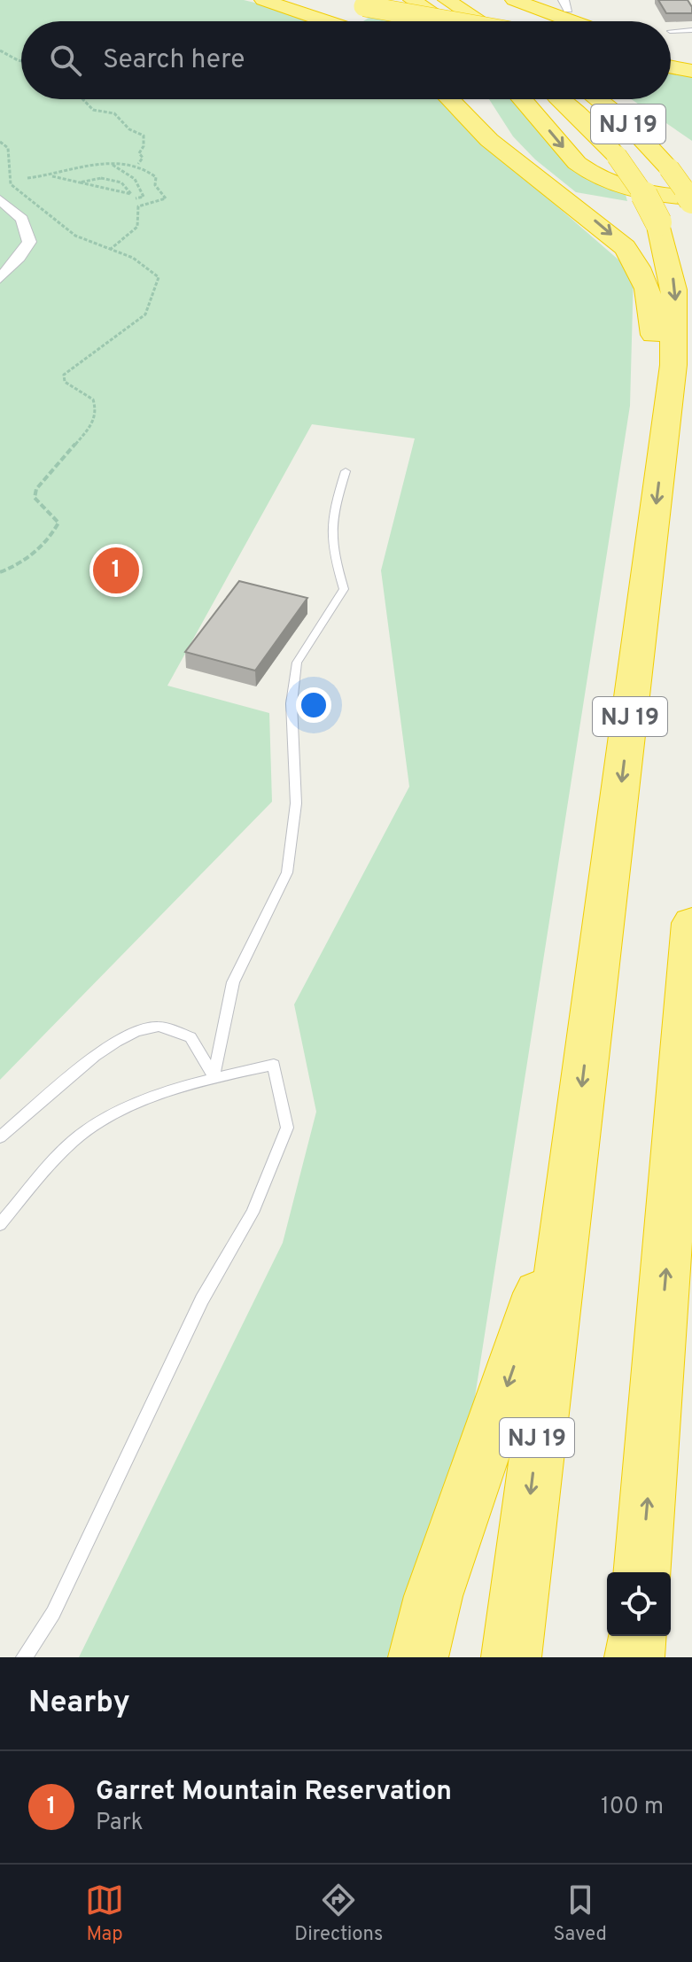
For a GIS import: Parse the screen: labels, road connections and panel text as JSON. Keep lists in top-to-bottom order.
{
  "streets": {
    "highway": ["NJ 19"]
  },
  "page": {
    "search": "Search here",
    "pins": "1",
    "heading": "Nearby",
    "list": [
      {
        "mark": "1",
        "name": "Garret Mountain Reservation",
        "note": "Park",
        "value": "100 m"
      }
    ],
    "nav": ["Map", "Directions", "Saved"]
  }
}
